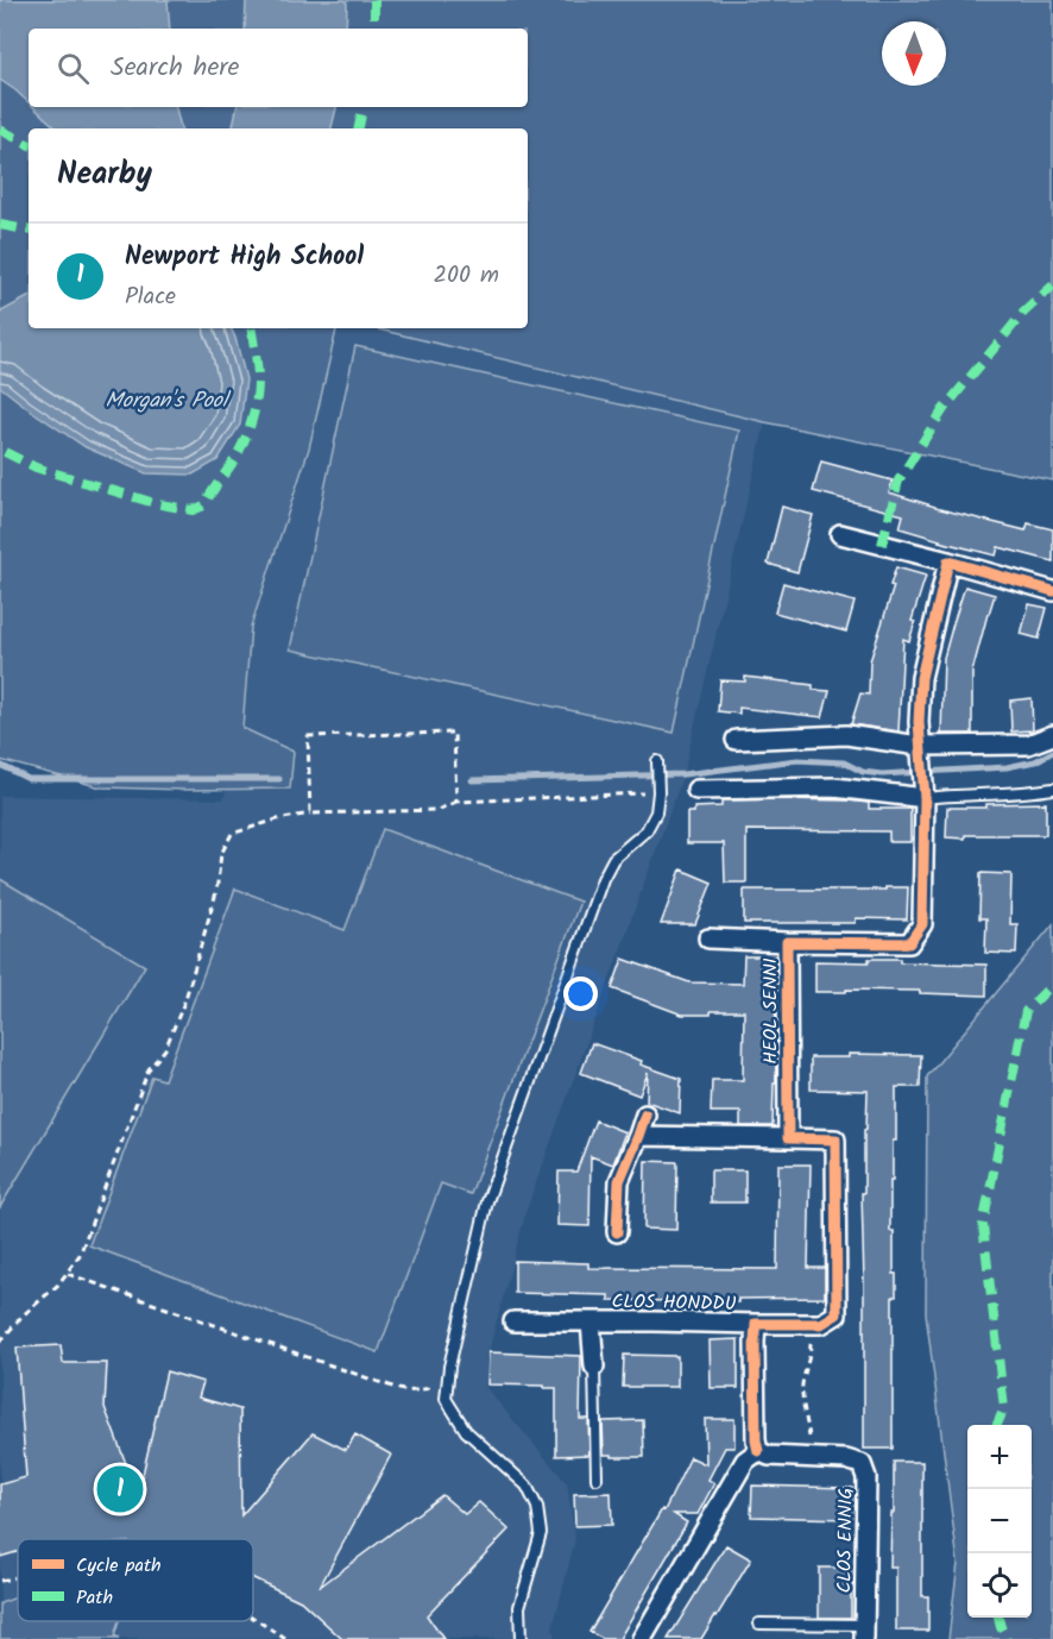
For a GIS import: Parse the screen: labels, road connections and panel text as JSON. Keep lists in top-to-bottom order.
{
  "streets": {
    "street": ["HEOL SENNI", "CLOS HONDDU", "CLOS ENNIG"]
  },
  "water": ["Morgan's Pool"],
  "legend": ["Cycle path", "Path"],
  "north": "bottom",
  "page": {
    "search": "Search here",
    "heading": "Nearby",
    "list": [
      {
        "mark": "1",
        "name": "Newport High School",
        "note": "Place",
        "value": "200 m"
      }
    ],
    "map_buttons": ["+", "−"],
    "pins": "1"
  }
}
